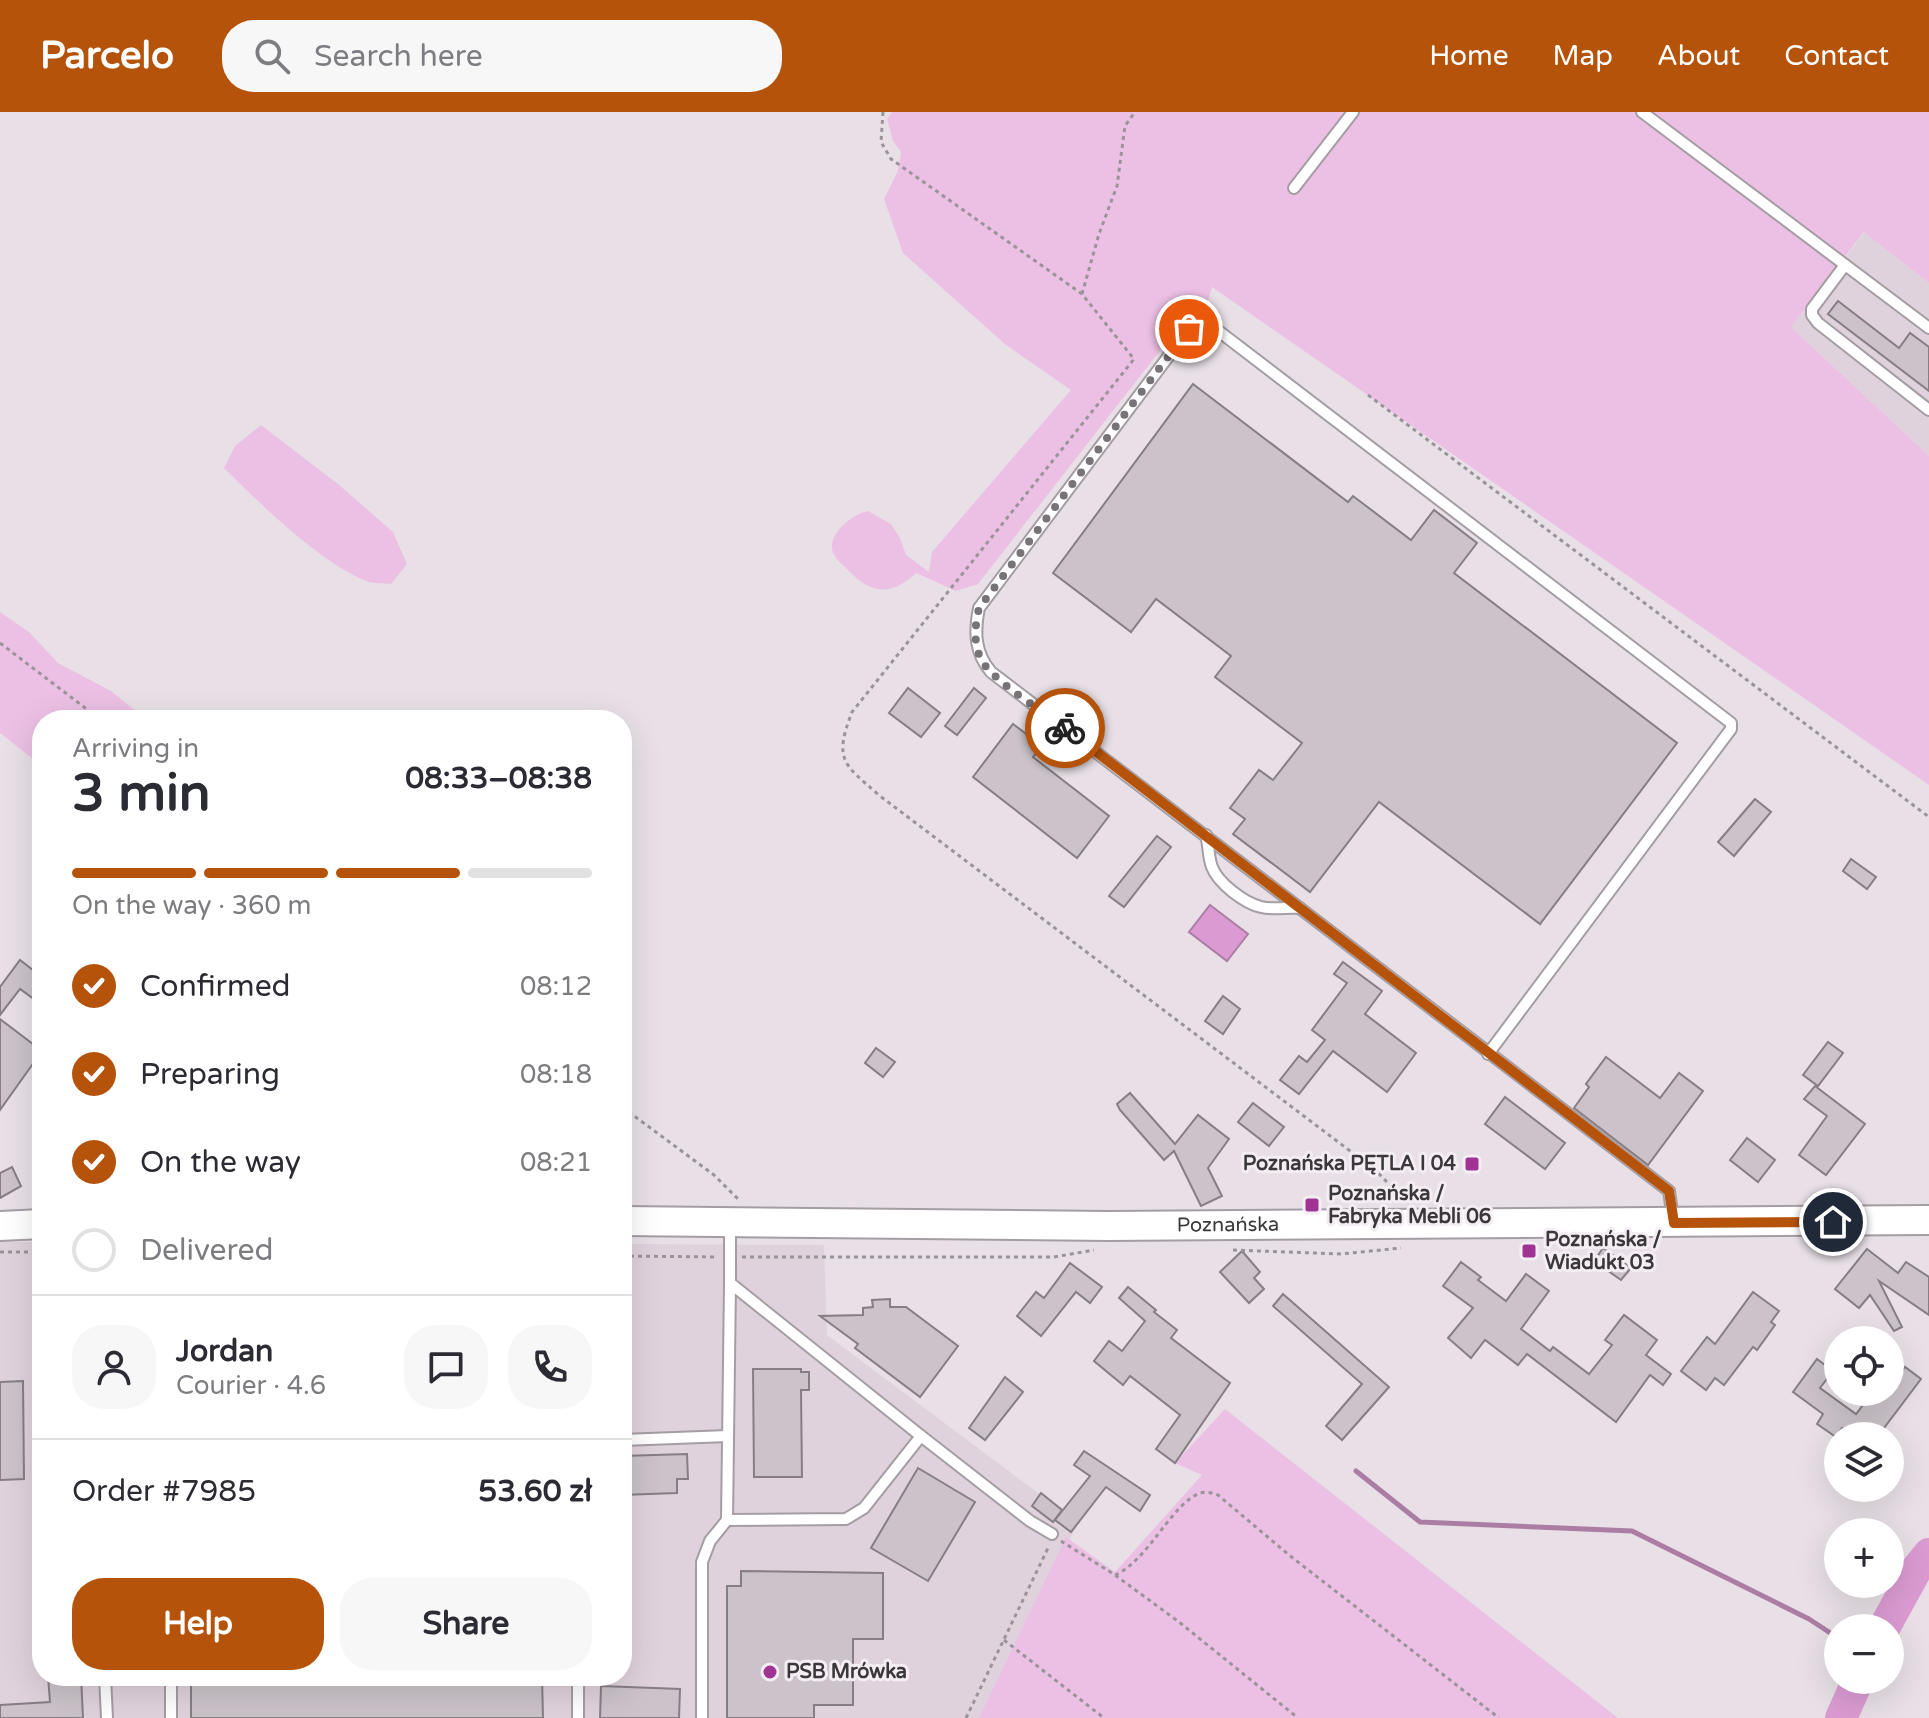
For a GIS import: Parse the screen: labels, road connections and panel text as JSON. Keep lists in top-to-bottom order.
{
  "streets": {
    "street": ["Poznańska"]
  },
  "places": {
    "transit": ["Poznańska PĘTLA I 04", "Poznańska / Fabryka Mebli 06", "Poznańska / Wiadukt 03"],
    "other": ["PSB Mrówka"]
  },
  "page": {
    "header": "Parcelo",
    "search": "Search here",
    "nav": [
      "Home",
      "Map",
      "About",
      "Contact"
    ],
    "heading": ["3 min", "Arriving in", "08:33–08:38"],
    "panel": [
      "Jordan",
      "Courier · 4.6",
      "Order #7985",
      "53.60 zł"
    ],
    "bar": "On the way · 360 m",
    "list": [
      ["Confirmed", "08:12"],
      ["Preparing", "08:18"],
      ["On the way", "08:21"],
      "Delivered"
    ],
    "map_buttons": ["+", "−"],
    "buttons": ["Help", "Share"]
  }
}
